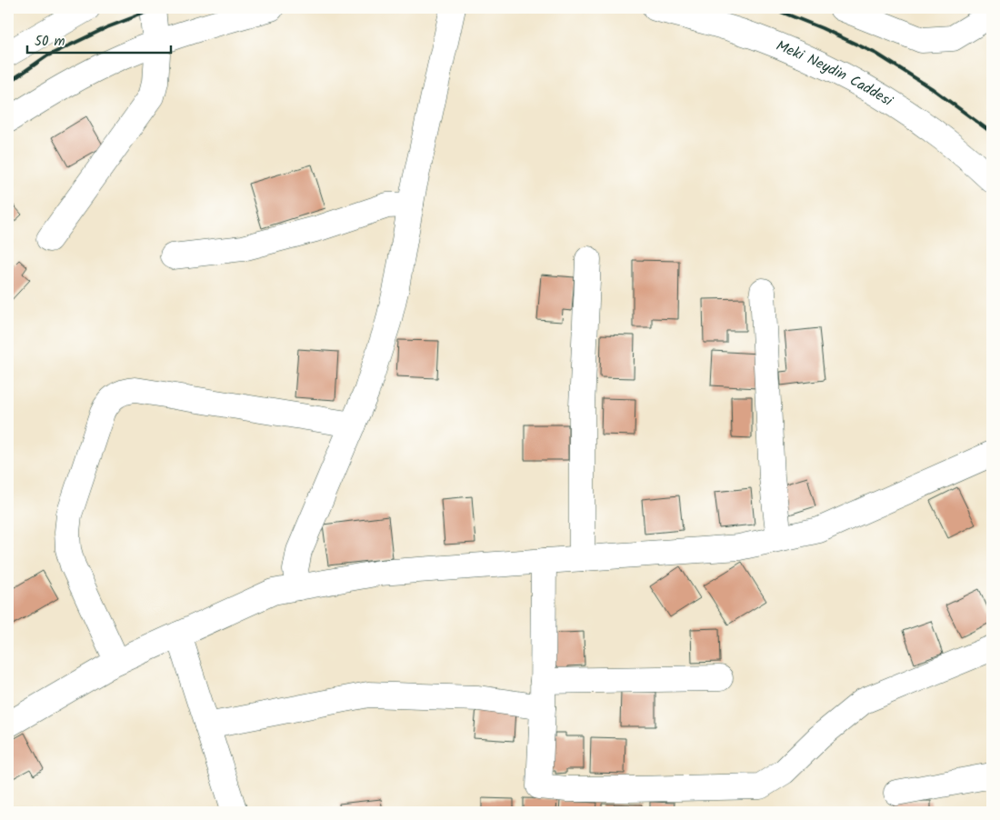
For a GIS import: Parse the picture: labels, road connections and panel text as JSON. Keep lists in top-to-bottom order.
{
  "streets": {
    "street": ["Meki Neydin Caddesi"]
  },
  "scale_bar": "50 m"
}
